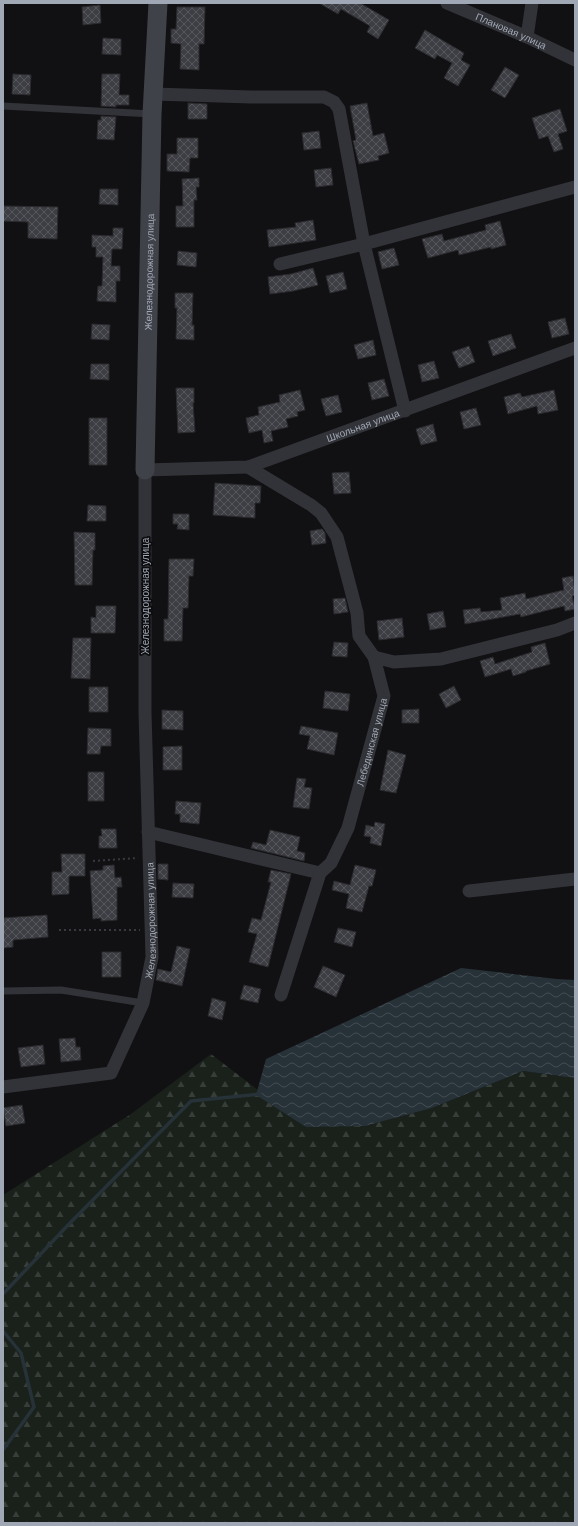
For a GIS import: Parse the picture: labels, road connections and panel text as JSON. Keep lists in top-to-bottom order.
{
  "streets": {
    "street": [
      "Плановая улица",
      "Железнодорожная улица",
      "Школьная улица",
      "Лебединская улица"
    ]
  },
  "crossings": [
    ["Железнодорожная улица", "Школьная улица"]
  ]
}
